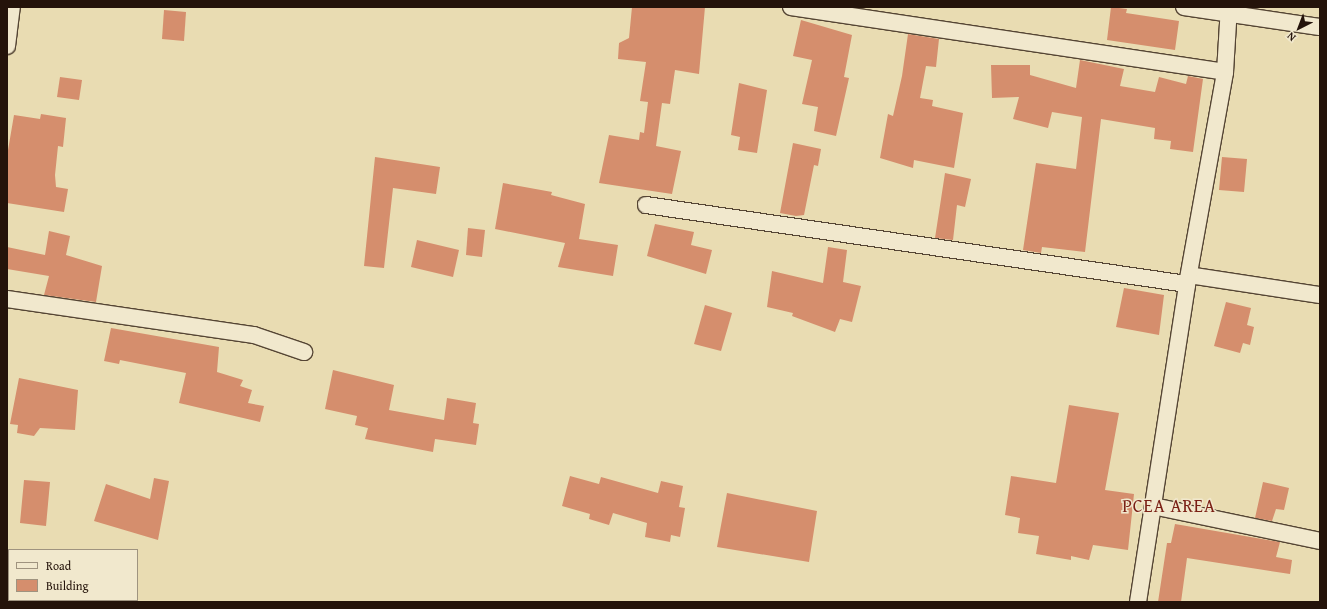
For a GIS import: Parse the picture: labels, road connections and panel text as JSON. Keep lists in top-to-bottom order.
{
  "districts": ["PCEA AREA"],
  "legend": ["Road", "Building"],
  "north": "bottom left"
}
